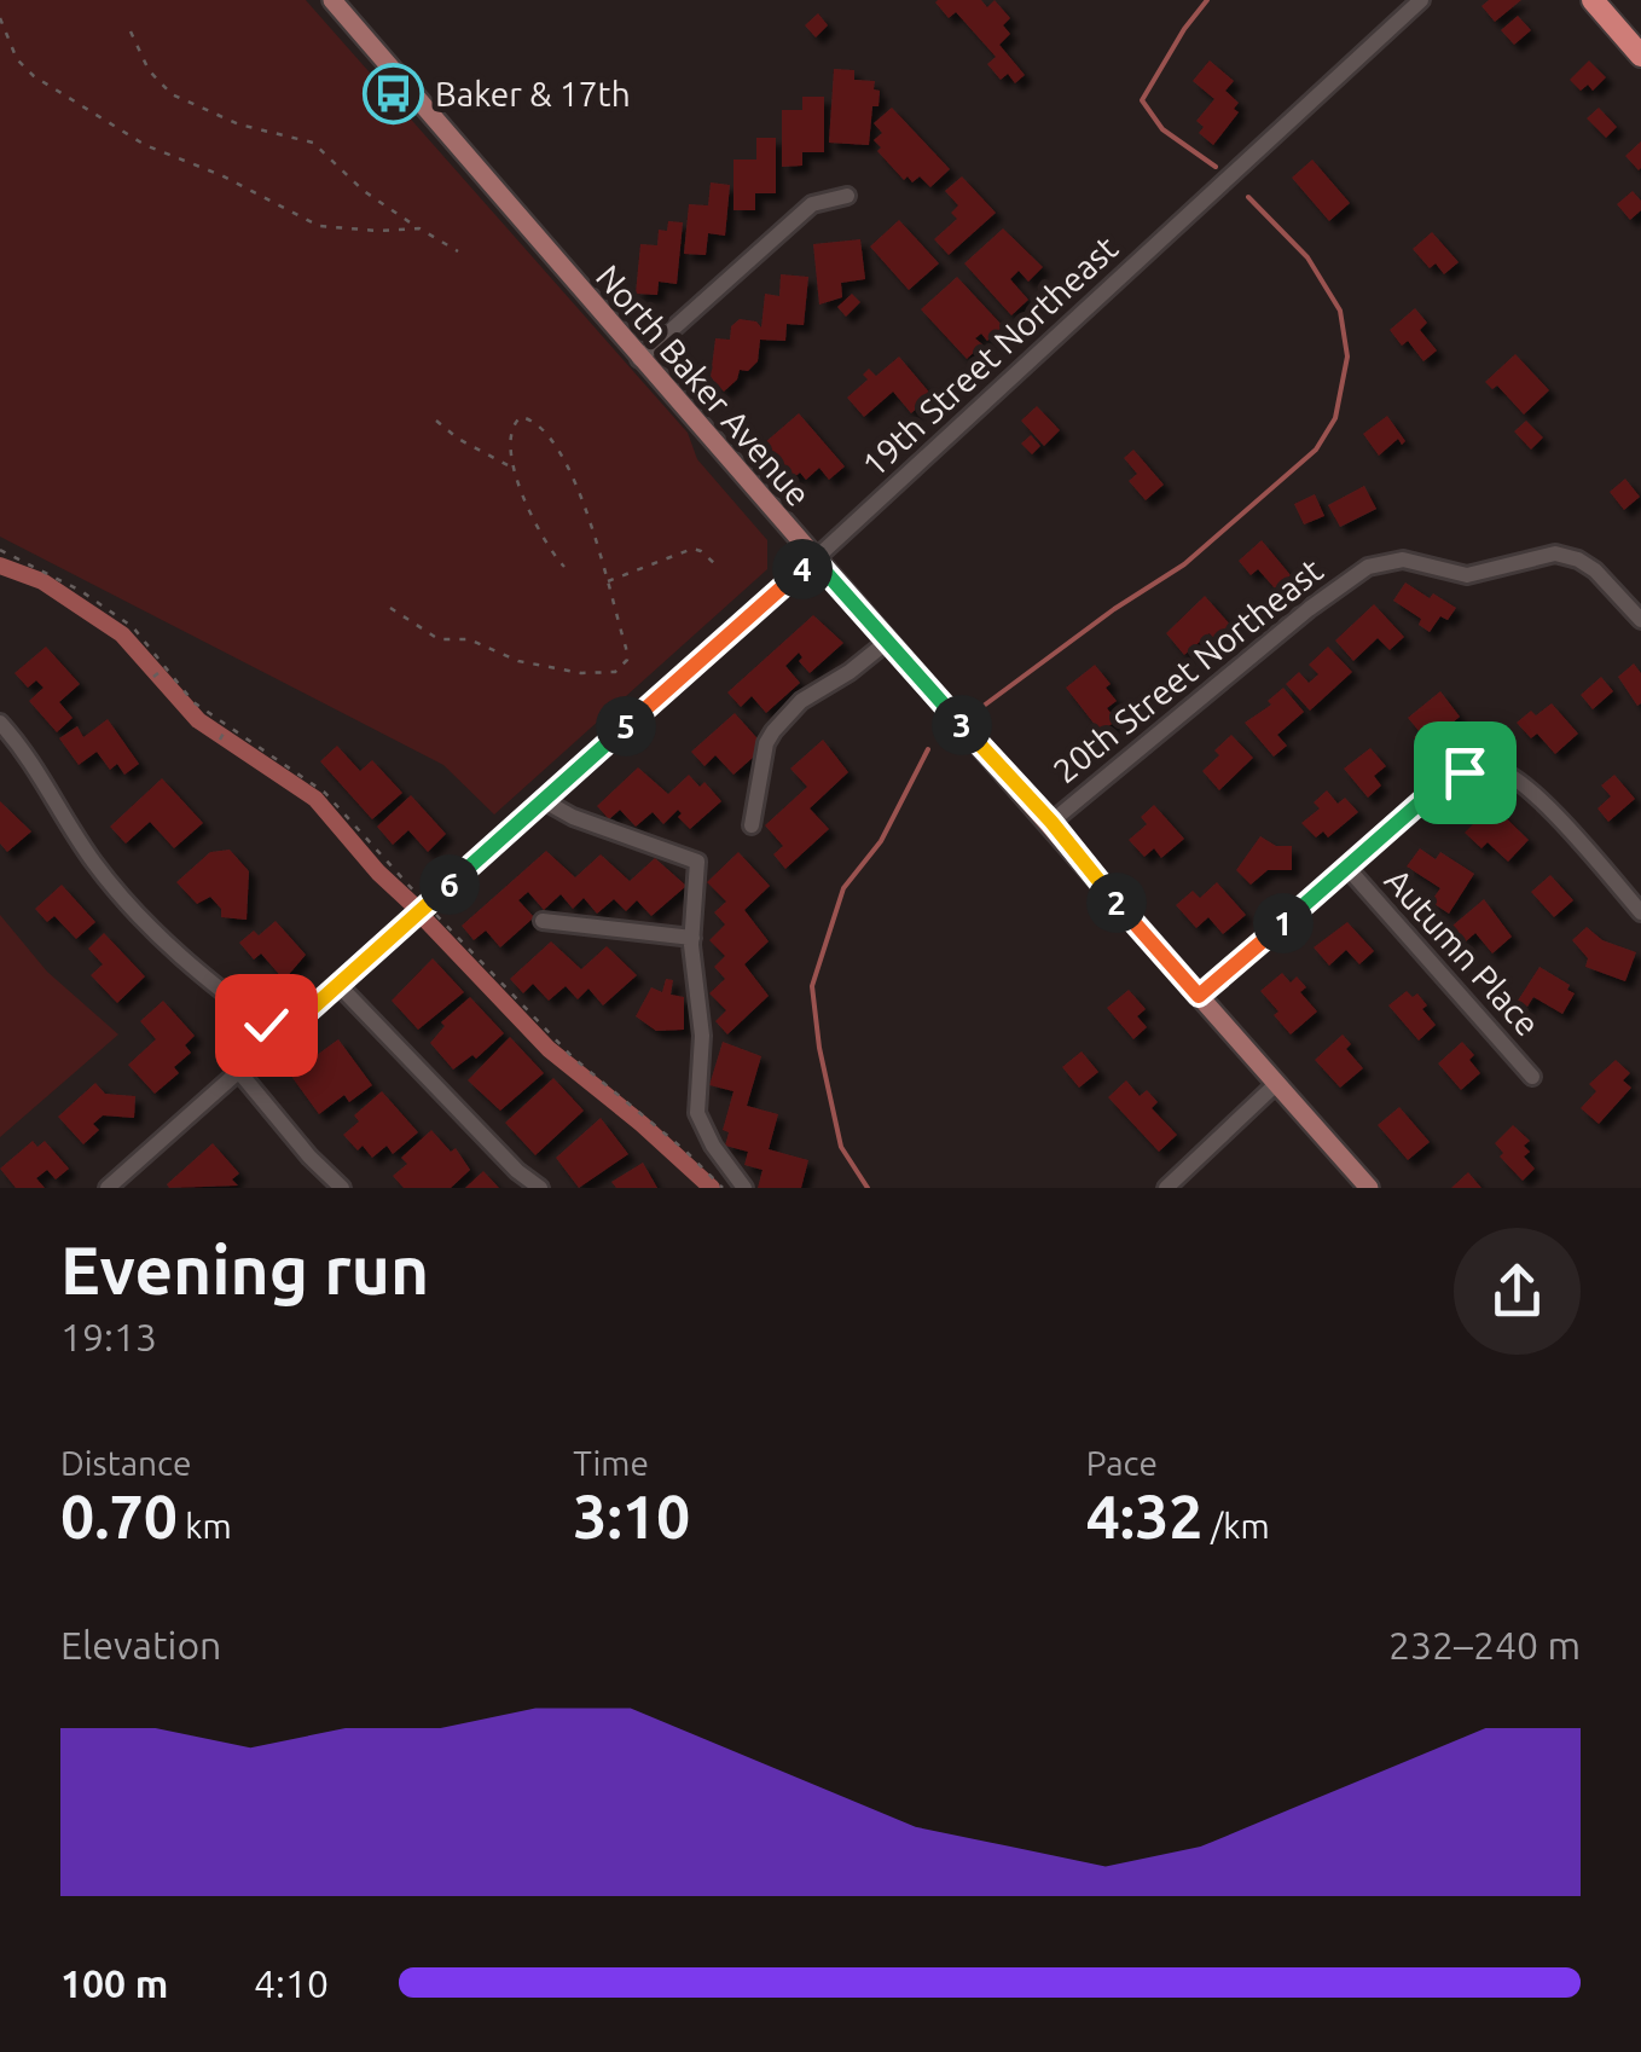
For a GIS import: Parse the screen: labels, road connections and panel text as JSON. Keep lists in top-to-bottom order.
{
  "streets": {
    "main road": ["North Baker Avenue"],
    "street": ["19th Street Northeast", "20th Street Northeast", "Autumn Place"]
  },
  "crossings": [
    ["19th Street Northeast", "North Baker Avenue"],
    ["North Baker Avenue", "20th Street Northeast"]
  ],
  "places": {
    "bus stop": ["Baker & 17th"]
  },
  "page": {
    "pins": [
      "4",
      "3",
      "5",
      "6",
      "2",
      "1"
    ],
    "heading": ["Evening run", "19:13"],
    "stats": [
      ["Distance", "0.70 km"],
      ["Time", "3:10"],
      ["Pace", "4:32 /km"]
    ],
    "chart": ["Elevation", "232–240 m"],
    "list": [
      {
        "name": "100 m",
        "note": "4:10"
      }
    ]
  }
}
